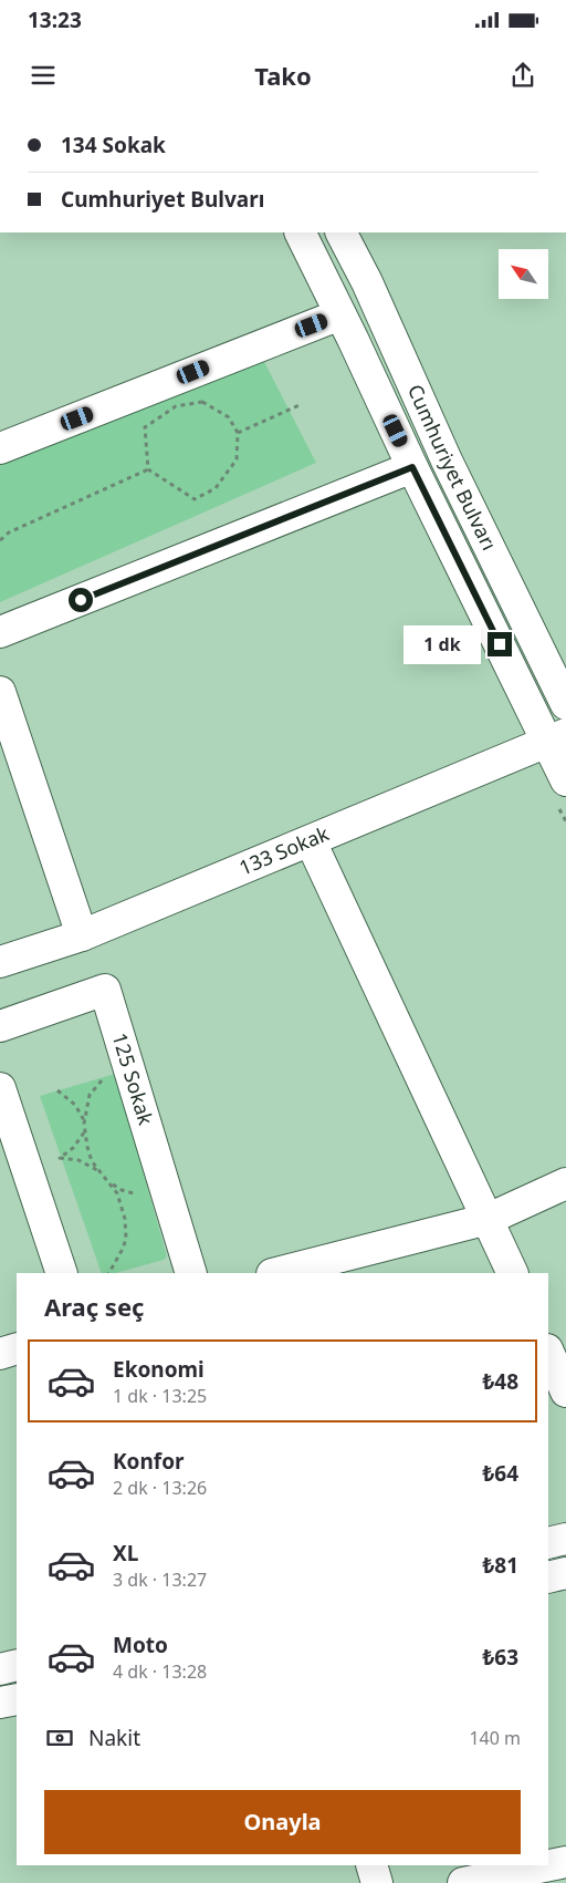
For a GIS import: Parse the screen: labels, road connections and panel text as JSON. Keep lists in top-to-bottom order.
{
  "streets": {
    "street": ["Cumhuriyet Bulvarı", "133 Sokak", "125 Sokak"]
  },
  "crossings": [
    ["Cumhuriyet Bulvarı", "133 Sokak"]
  ],
  "north": "top left",
  "page": {
    "status": "13:23",
    "header": "Tako",
    "banner": ["134 Sokak", "Cumhuriyet Bulvarı"],
    "bubble": "1 dk",
    "heading": "Araç seç",
    "list": [
      {
        "name": "Ekonomi",
        "note": "1 dk · 13:25",
        "value": "₺48"
      },
      {
        "name": "Konfor",
        "note": "2 dk · 13:26",
        "value": "₺64"
      },
      {
        "name": "XL",
        "note": "3 dk · 13:27",
        "value": "₺81"
      },
      {
        "name": "Moto",
        "note": "4 dk · 13:28",
        "value": "₺63"
      }
    ],
    "pay": ["Nakit", "140 m"],
    "buttons": "Onayla"
  }
}
